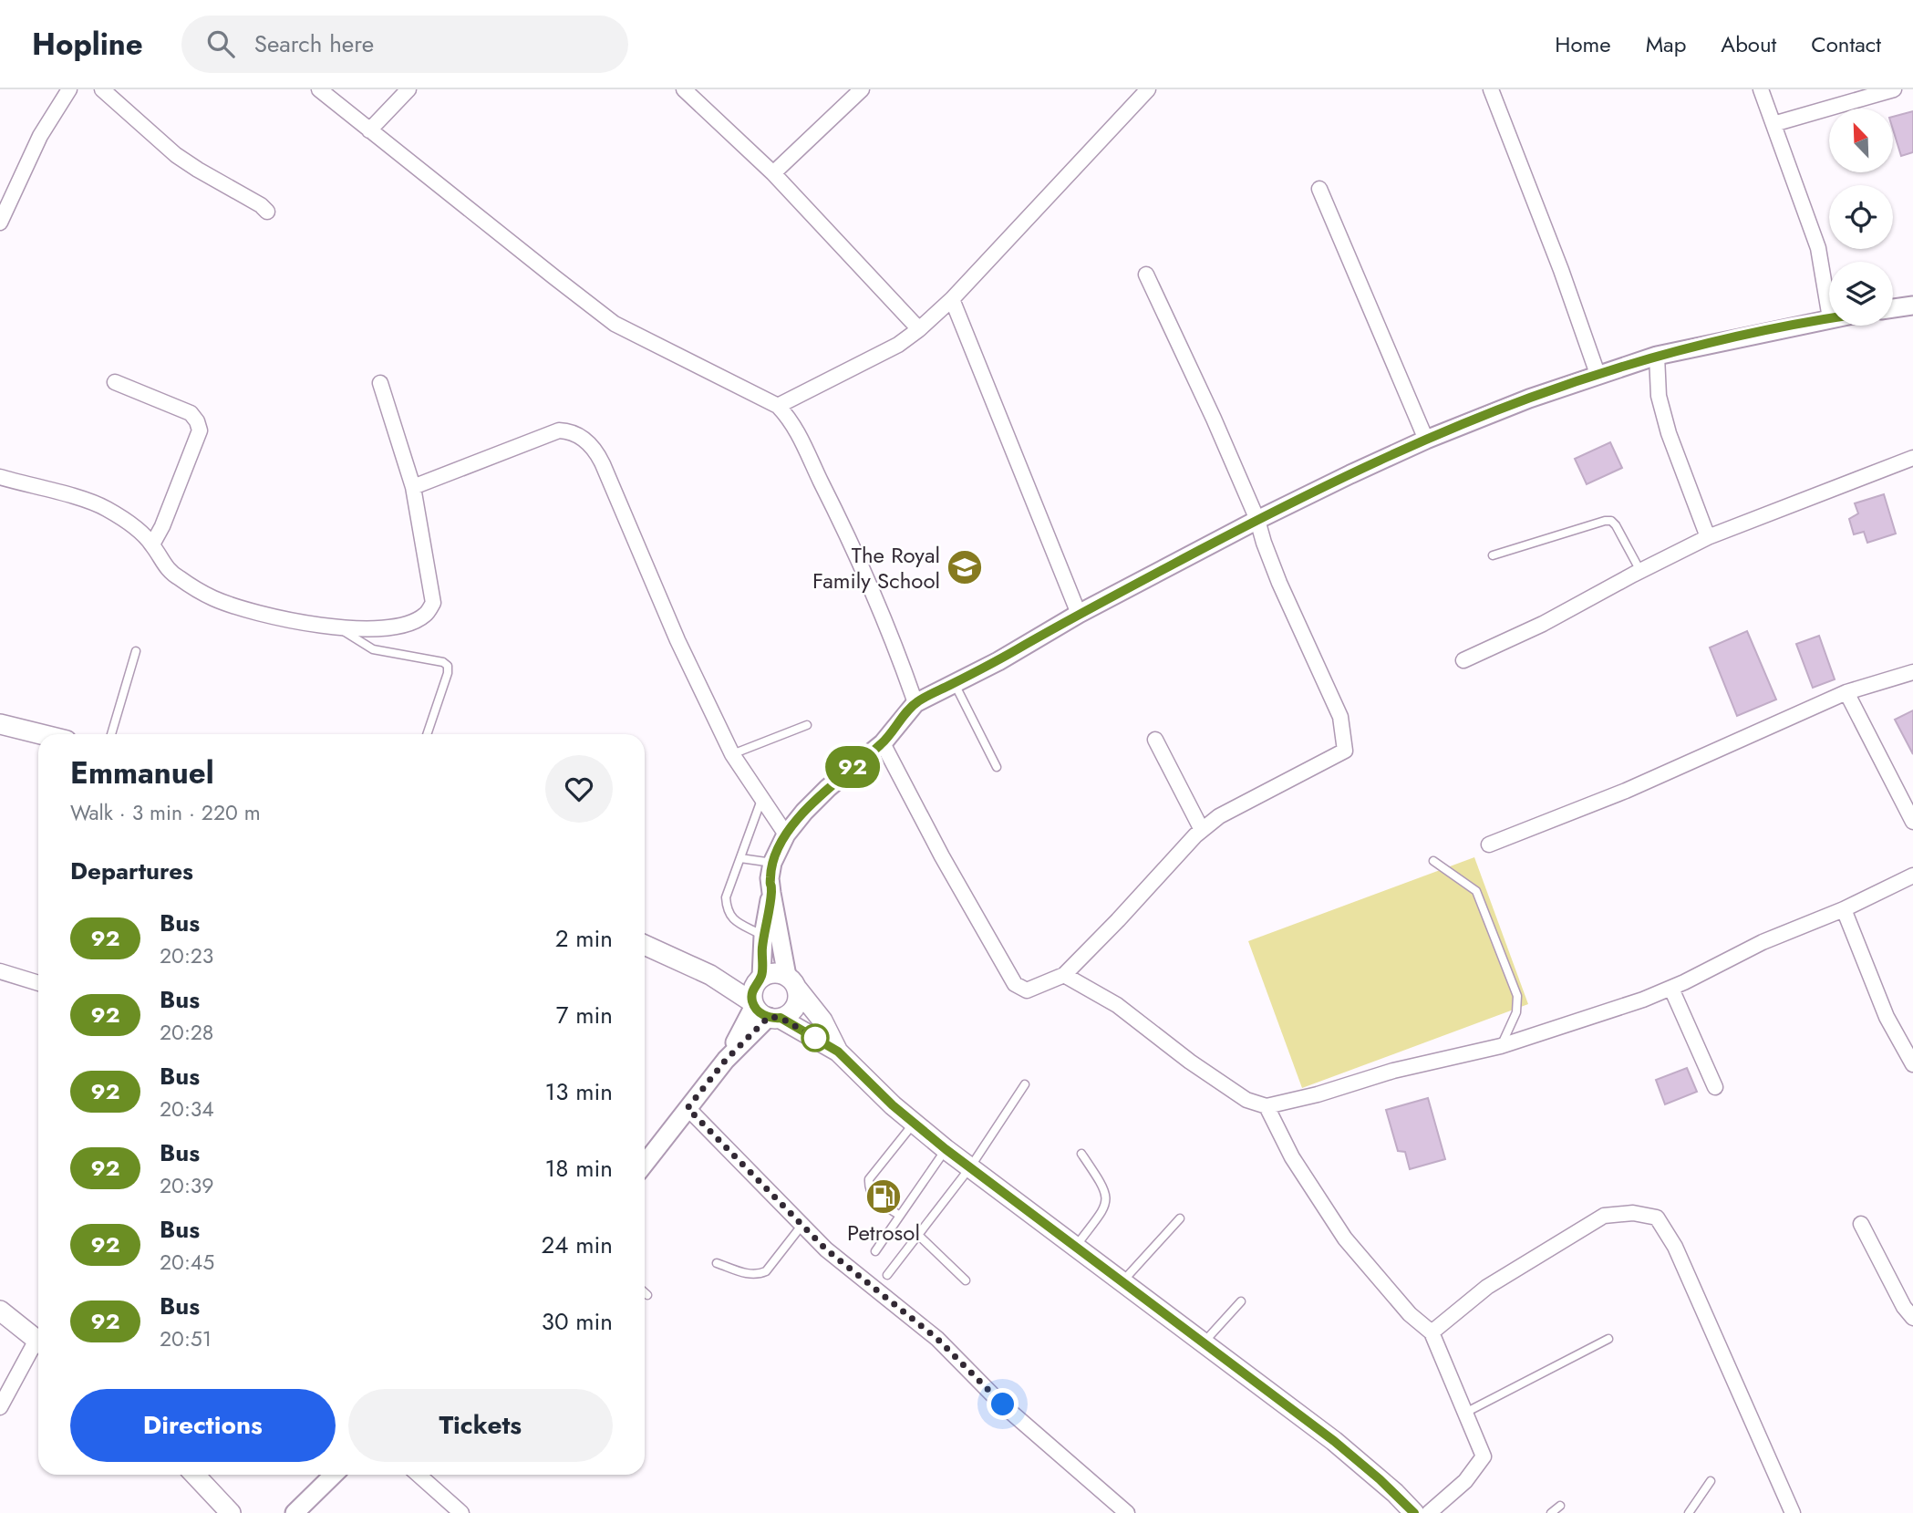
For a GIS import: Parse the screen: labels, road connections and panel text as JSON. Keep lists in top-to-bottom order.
{
  "places": {
    "school or university": ["The Royal Family School"],
    "fuel station": ["Petrosol"]
  },
  "lines": ["bus line 92"],
  "north": "top left",
  "page": {
    "header": "Hopline",
    "search": "Search here",
    "nav": [
      "Home",
      "Map",
      "About",
      "Contact"
    ],
    "on_map": "92",
    "heading": [
      ["Emmanuel", "Walk · 3 min · 220 m"],
      "Departures"
    ],
    "list": [
      {
        "mark": "92",
        "name": "Bus",
        "note": "20:23",
        "value": "2 min"
      },
      {
        "mark": "92",
        "name": "Bus",
        "note": "20:28",
        "value": "7 min"
      },
      {
        "mark": "92",
        "name": "Bus",
        "note": "20:34",
        "value": "13 min"
      },
      {
        "mark": "92",
        "name": "Bus",
        "note": "20:39",
        "value": "18 min"
      },
      {
        "mark": "92",
        "name": "Bus",
        "note": "20:45",
        "value": "24 min"
      },
      {
        "mark": "92",
        "name": "Bus",
        "note": "20:51",
        "value": "30 min"
      }
    ],
    "buttons": ["Directions", "Tickets"]
  }
}
